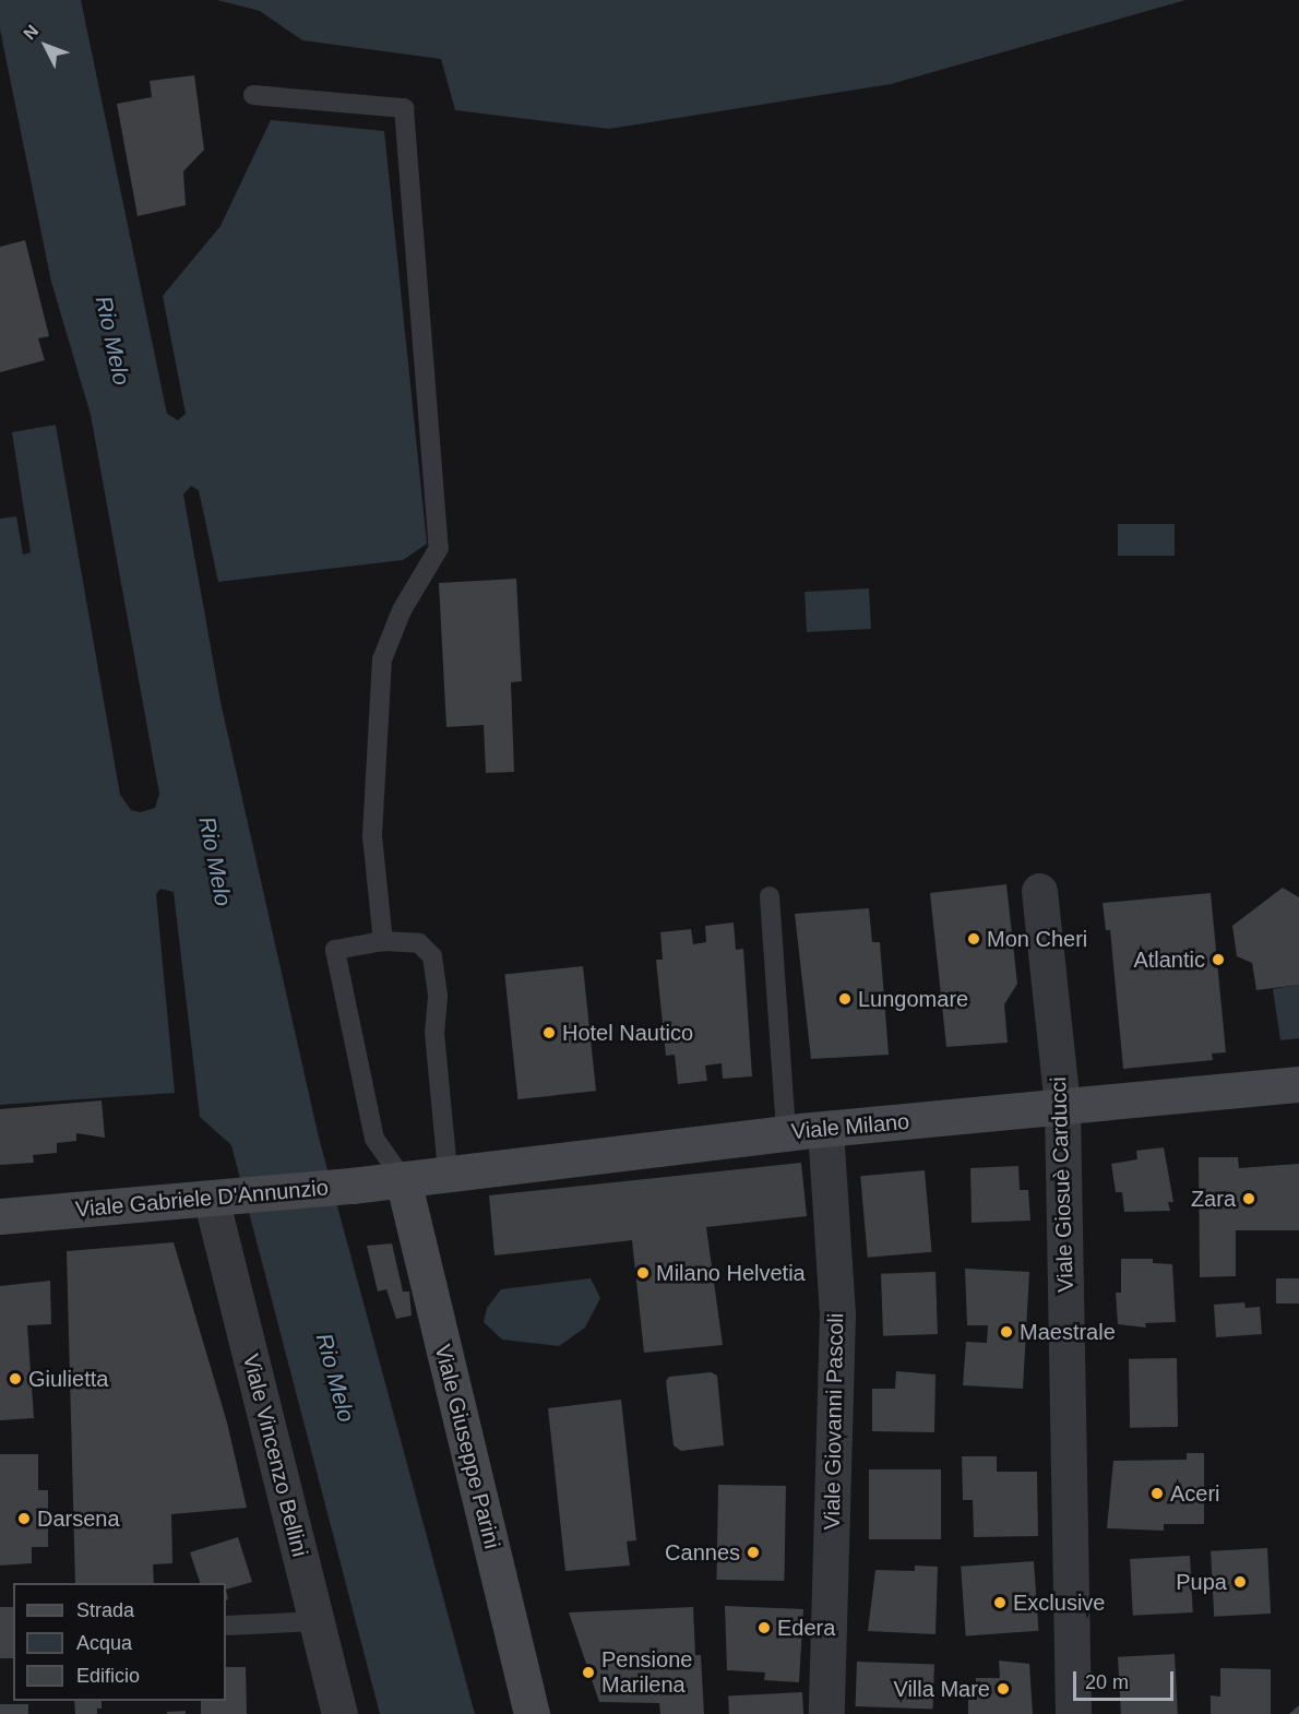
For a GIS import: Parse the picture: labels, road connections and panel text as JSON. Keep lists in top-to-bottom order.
{
  "streets": {
    "street": [
      "Viale Milano",
      "Viale Giosuè Carducci",
      "Viale Gabriele D'Annunzio",
      "Viale Giovanni Pascoli",
      "Viale Giuseppe Parini",
      "Viale Vincenzo Bellini"
    ]
  },
  "crossings": [
    ["Viale Milano", "Viale Giosuè Carducci"],
    ["Viale Milano", "Viale Gabriele D'Annunzio"],
    ["Viale Milano", "Viale Giovanni Pascoli"],
    ["Viale Milano", "Viale Giuseppe Parini"],
    ["Viale Gabriele D'Annunzio", "Viale Giuseppe Parini"],
    ["Viale Gabriele D'Annunzio", "Viale Vincenzo Bellini"]
  ],
  "water": ["Rio Melo"],
  "places": [
    "Mon Cheri",
    "Atlantic",
    "Lungomare",
    "Hotel Nautico",
    "Zara",
    "Milano Helvetia",
    "Maestrale",
    "Giulietta",
    "Aceri",
    "Darsena",
    "Cannes",
    "Pupa",
    "Exclusive",
    "Edera",
    "Pensione Marilena",
    "Villa Mare"
  ],
  "legend": ["Strada", "Acqua", "Edificio"],
  "scale_bar": "20 m",
  "north": "top left"
}
